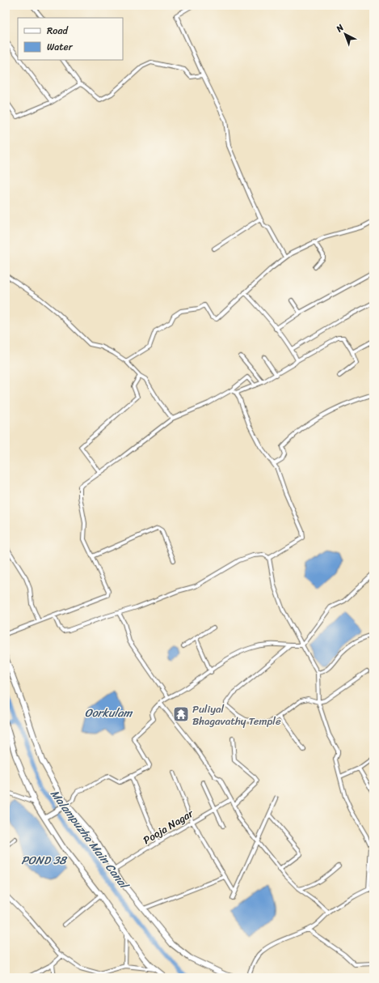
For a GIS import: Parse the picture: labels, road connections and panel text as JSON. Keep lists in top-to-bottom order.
{
  "streets": {
    "street": ["Pooja Nagar"]
  },
  "water": ["Oorkulam", "Malampuzha Main Canal", "POND 38"],
  "places": {
    "temple": ["Puliyal Bhagavathy Temple"]
  },
  "legend": ["Road", "Water"],
  "north": "top left"
}
